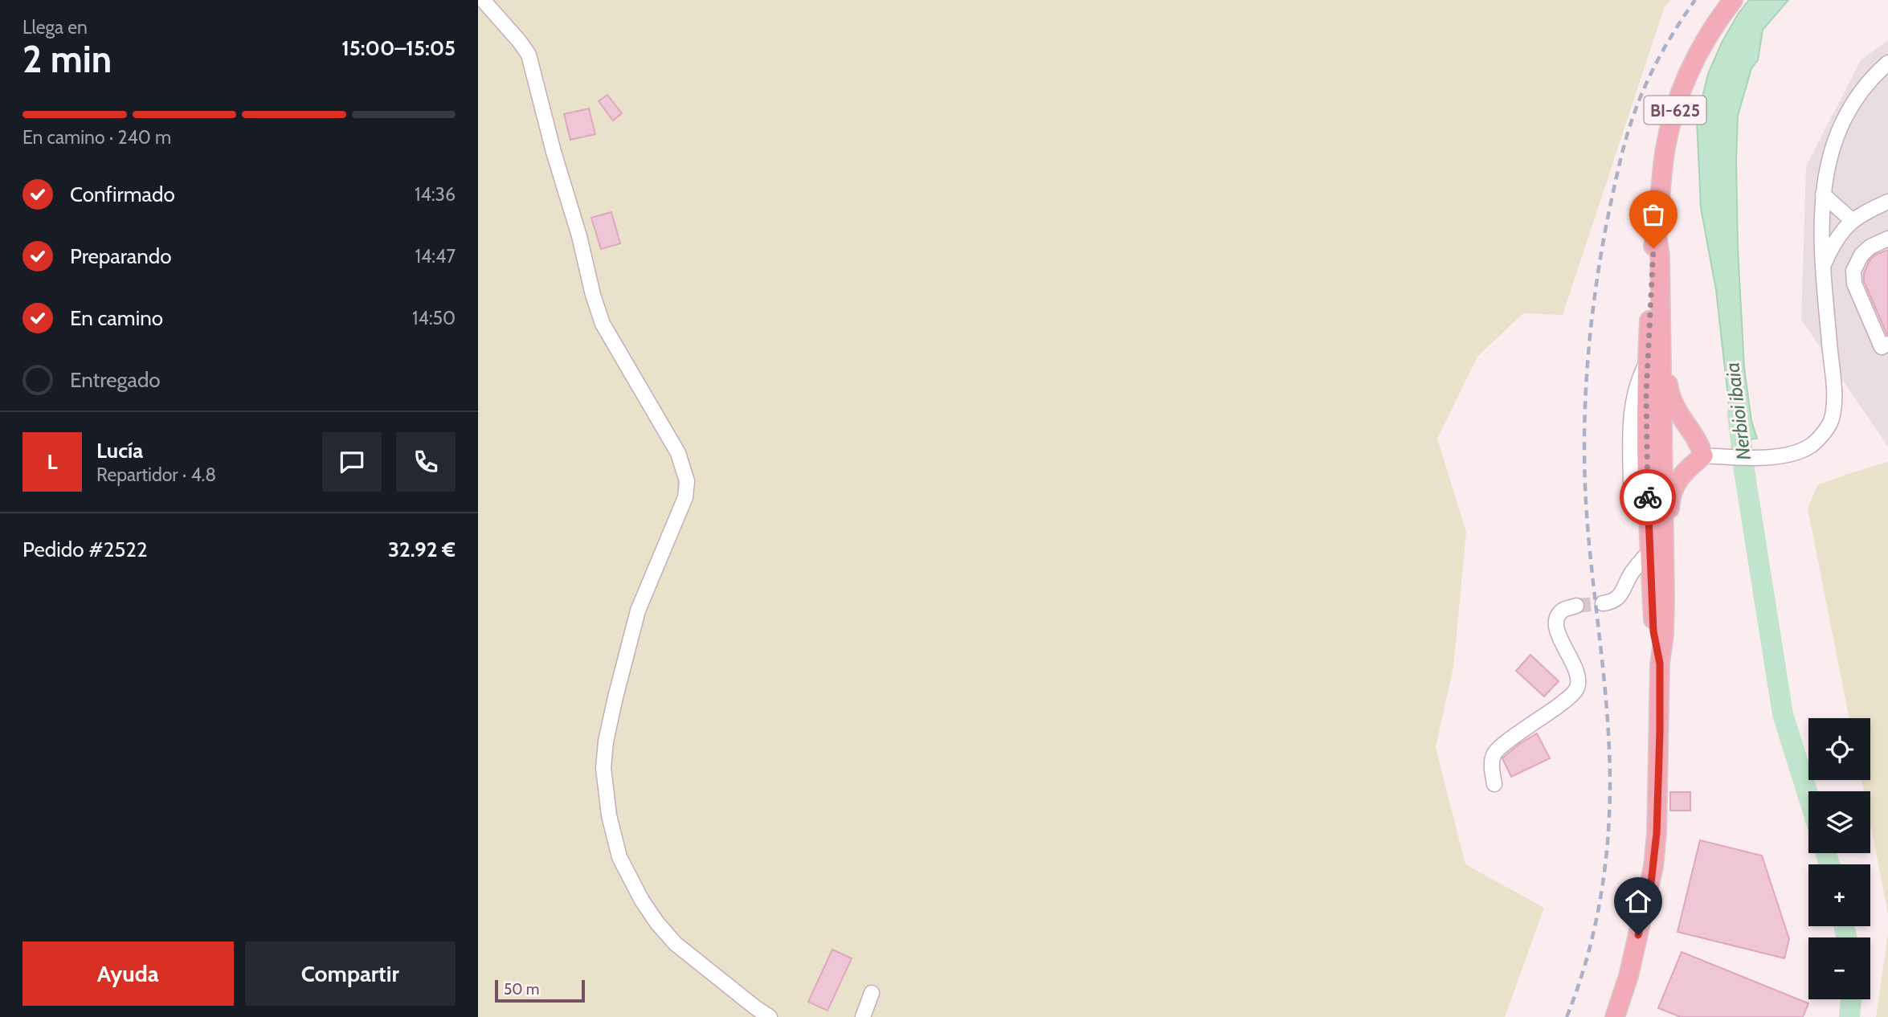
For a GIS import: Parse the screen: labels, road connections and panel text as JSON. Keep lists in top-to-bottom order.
{
  "streets": {
    "main road": ["BI-625"]
  },
  "water": ["Nerbioi ibaia"],
  "scale_bar": "50 m",
  "page": {
    "heading": ["2 min", "Llega en", "15:00–15:05"],
    "panel": [
      "Lucía",
      "Repartidor · 4.8",
      "Pedido #2522",
      "32.92 €"
    ],
    "bar": "En camino · 240 m",
    "list": [
      ["Confirmado", "14:36"],
      ["Preparando", "14:47"],
      ["En camino", "14:50"],
      "Entregado"
    ],
    "round": "L",
    "map_buttons": ["+", "−"],
    "buttons": ["Ayuda", "Compartir"],
    "scale": "50 m"
  }
}
